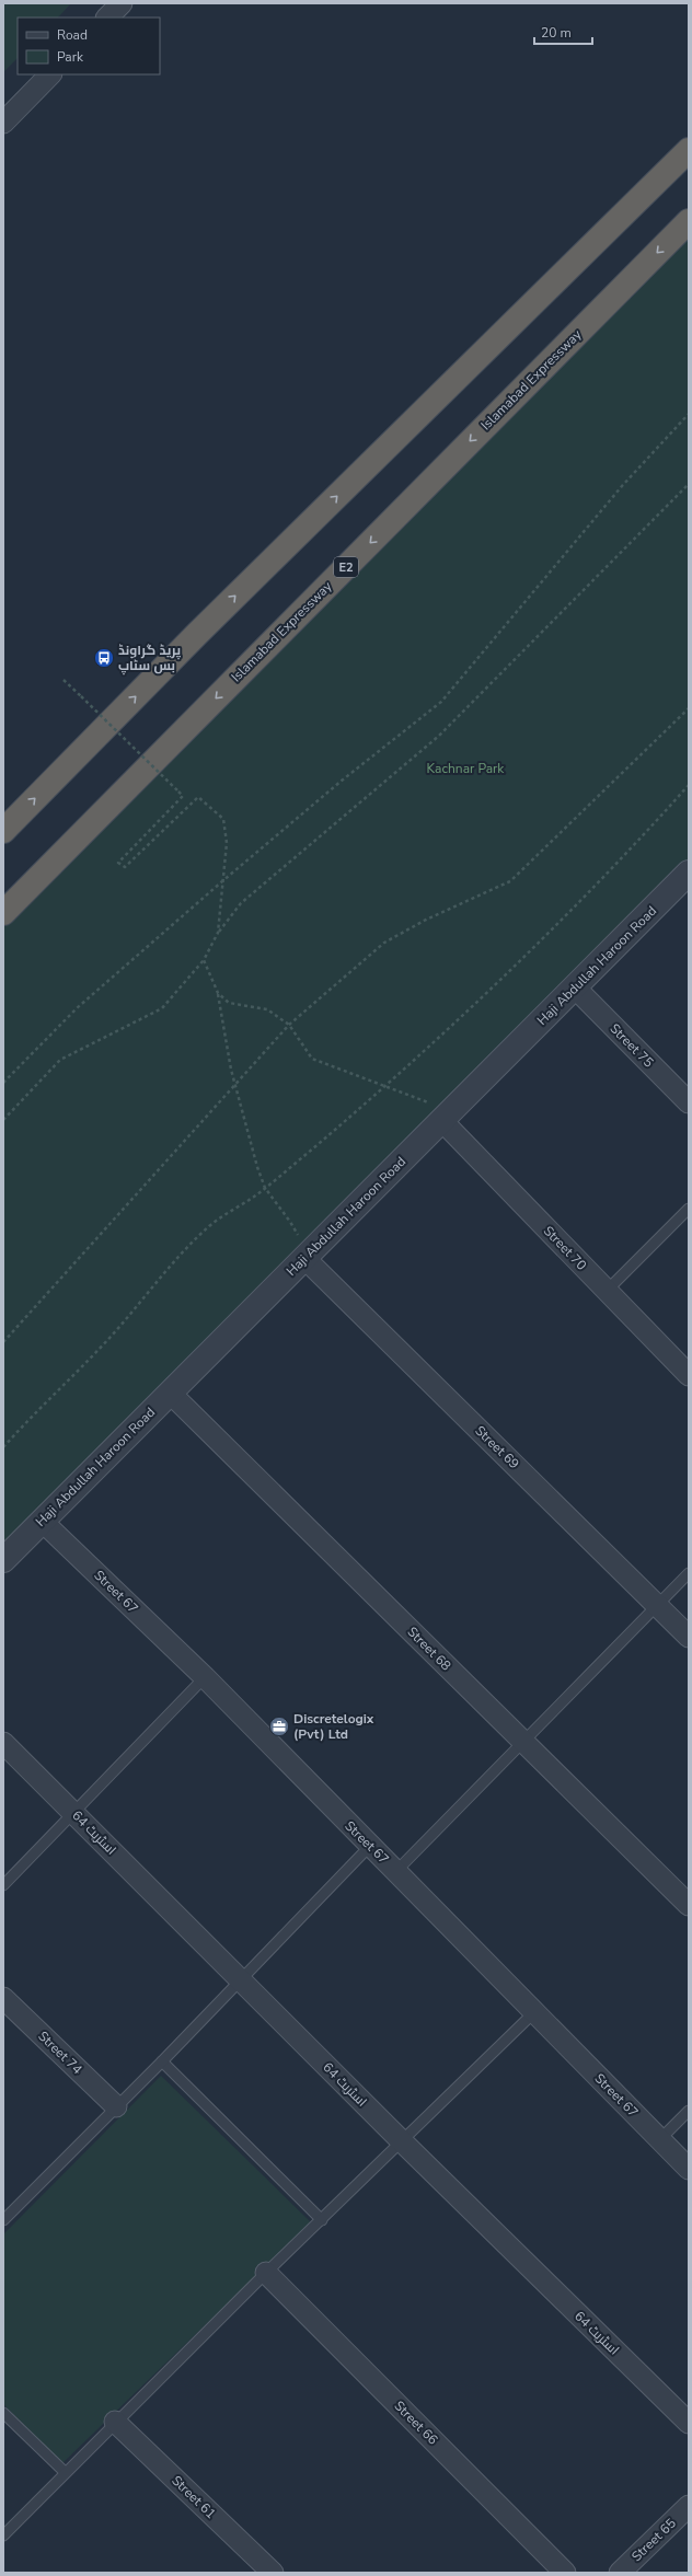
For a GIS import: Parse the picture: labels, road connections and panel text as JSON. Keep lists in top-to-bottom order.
{
  "streets": {
    "highway": ["Islamabad Expressway", "E2"],
    "street": [
      "Haji Abdullah Haroon Road",
      "Street 75",
      "Street 70",
      "Street 69",
      "Street 67",
      "Street 68",
      "اسٹریٹ 64",
      "Street 74",
      "Street 66",
      "Street 61",
      "Street 65"
    ]
  },
  "crossings": [
    ["Haji Abdullah Haroon Road", "Street 75"],
    ["Haji Abdullah Haroon Road", "Street 70"],
    ["Haji Abdullah Haroon Road", "Street 69"],
    ["Haji Abdullah Haroon Road", "Street 67"],
    ["Haji Abdullah Haroon Road", "Street 68"]
  ],
  "parks": ["Kachnar Park"],
  "places": {
    "bus stop": ["پریڈ گراونڈ بس سٹاپ"],
    "office": ["Discretelogix (Pvt) Ltd"]
  },
  "legend": ["Road", "Park"],
  "scale_bar": "20 m"
}
